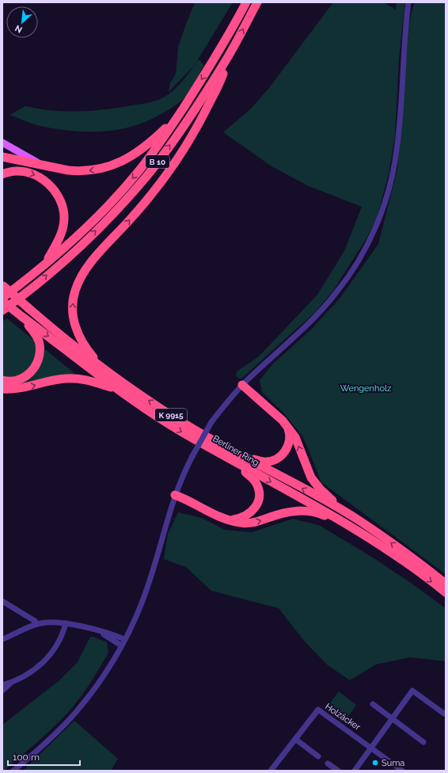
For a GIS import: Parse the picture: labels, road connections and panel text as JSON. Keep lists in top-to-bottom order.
{
  "streets": {
    "highway": ["B 10", "K 9915", "Berliner Ring"],
    "street": ["Holzäcker"]
  },
  "crossings": [
    ["K 9915", "Berliner Ring"]
  ],
  "parks": ["Wengenholz"],
  "places": ["Suma"],
  "scale_bar": "100 m",
  "north": "bottom left"
}
